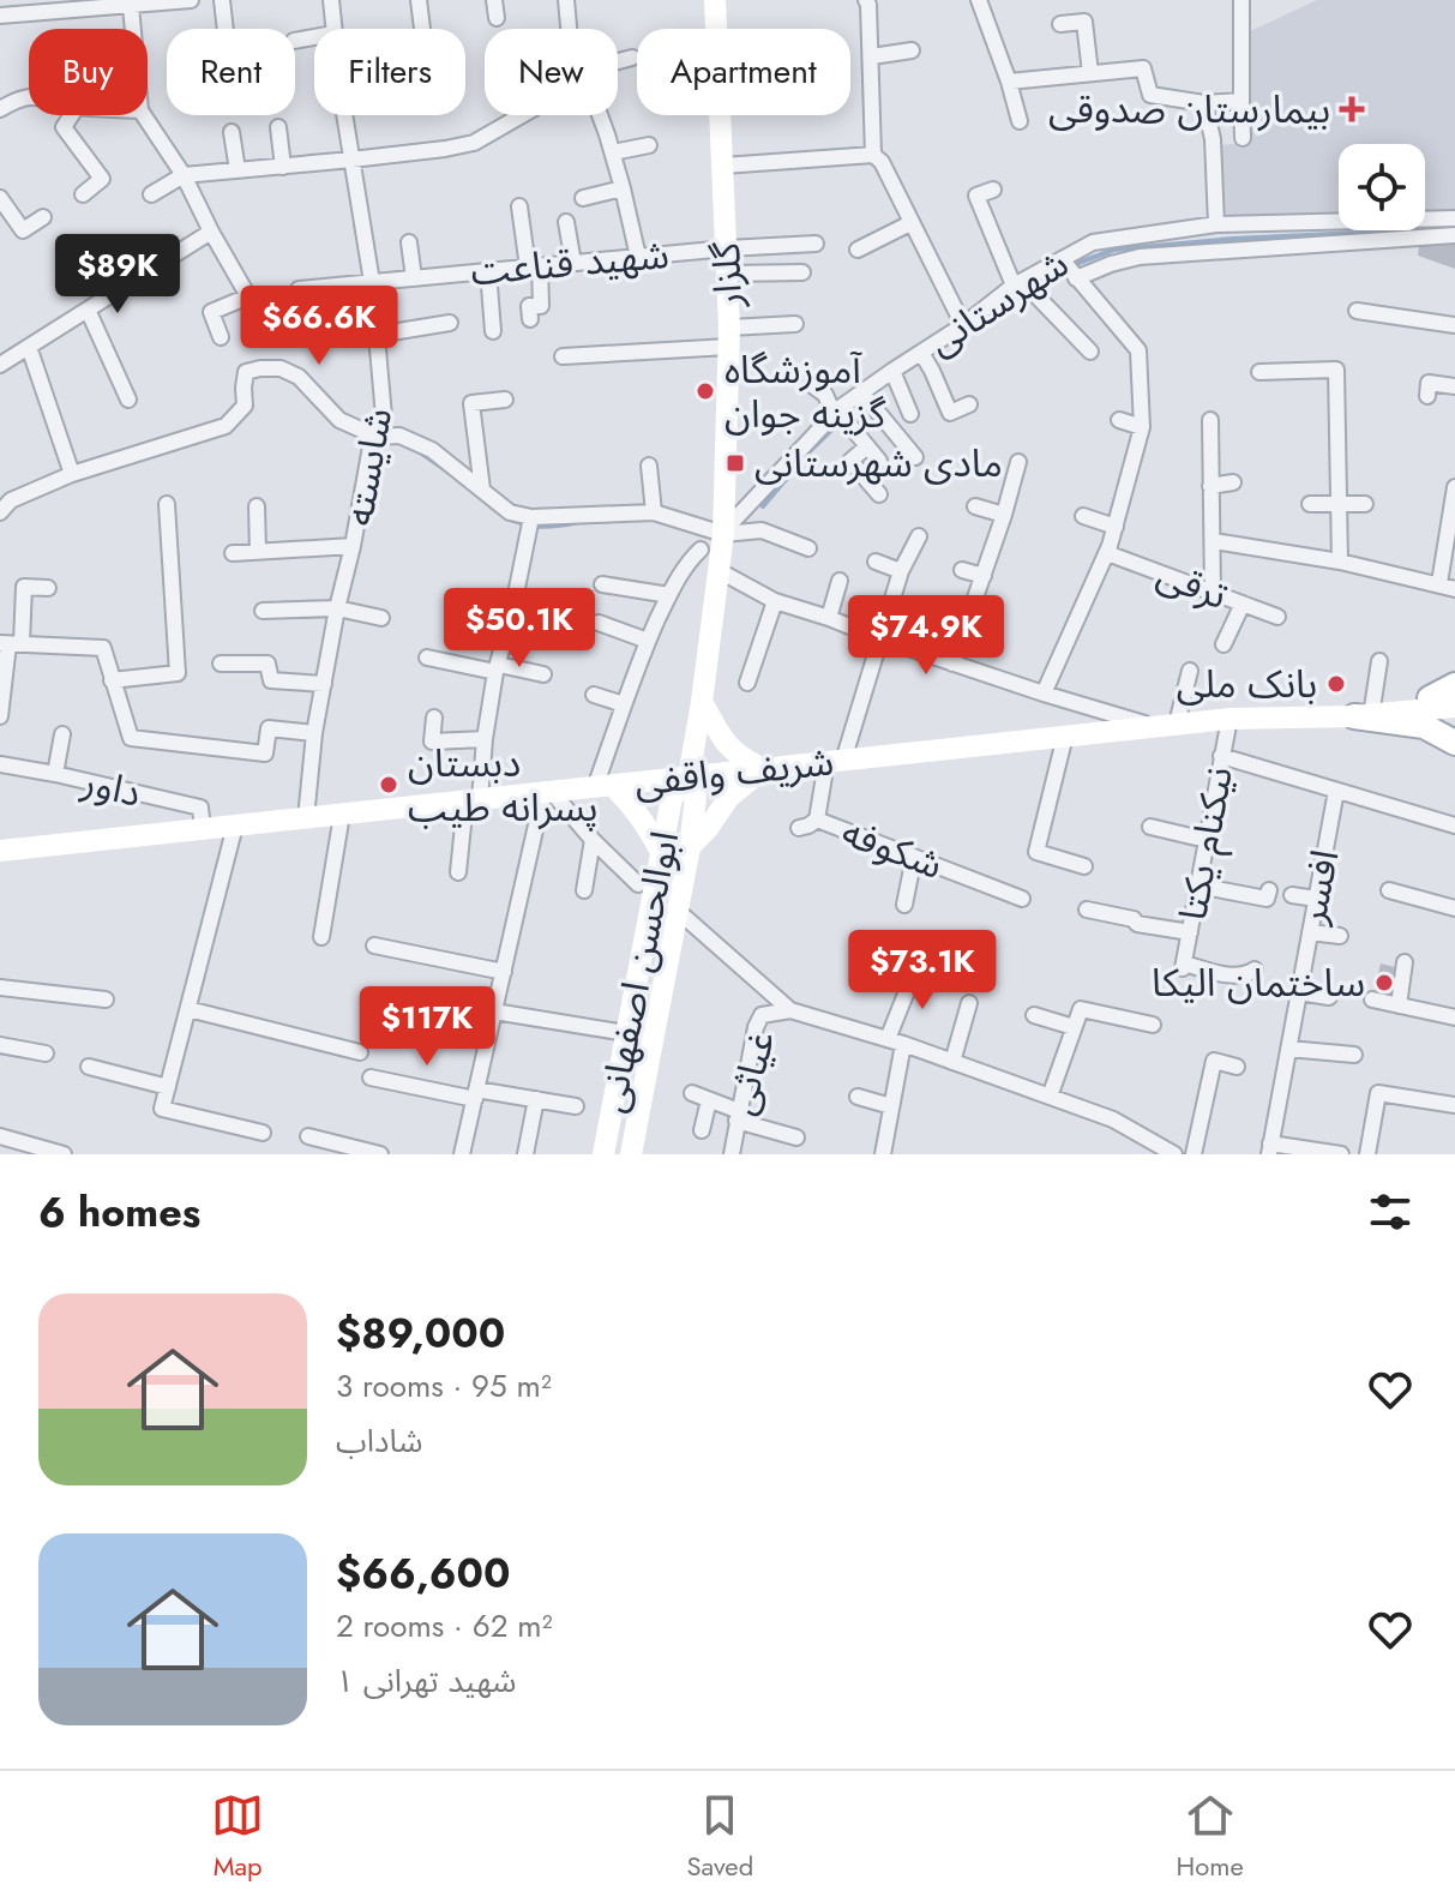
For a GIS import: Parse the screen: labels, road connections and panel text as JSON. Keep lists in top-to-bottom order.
{
  "streets": {
    "main road": ["گلزار", "شریف واقفی", "ابوالحسن اصفهانی"],
    "street": [
      "شهید قناعت",
      "شهرستانی",
      "شایسته",
      "ترقی",
      "داور",
      "نیکنام یکتا",
      "شکوفه",
      "افسر",
      "غیاثی"
    ]
  },
  "crossings": [
    ["شهید قناعت", "گلزار"],
    ["شهید قناعت", "شایسته"],
    ["گلزار", "شهرستانی"],
    ["گلزار", "شریف واقفی"],
    ["گلزار", "ابوالحسن اصفهانی"],
    ["شایسته", "شریف واقفی"],
    ["شریف واقفی", "داور"],
    ["شریف واقفی", "نیکنام یکتا"],
    ["شریف واقفی", "شکوفه"],
    ["شریف واقفی", "ابوالحسن اصفهانی"]
  ],
  "places": {
    "health": ["بیمارستان صدوقی"],
    "other": [
      "آموزشگاه گزینه جوان",
      "بانک ملی",
      "دبستان پسرانه طیب",
      "ساختمان الیکا"
    ],
    "transit": ["مادی شهرستانی"]
  },
  "page": {
    "chip": [
      "Buy",
      "Rent",
      "Filters",
      "New",
      "Apartment"
    ],
    "price": [
      "$89K",
      "$66.6K",
      "$50.1K",
      "$74.9K",
      "$73.1K",
      "$117K"
    ],
    "heading": "6 homes",
    "list": [
      {
        "name": "$89,000",
        "note": "3 rooms · 95 m² · شاداب"
      },
      {
        "name": "$66,600",
        "note": "2 rooms · 62 m² · شهید تهرانی ۱"
      }
    ],
    "tabs": ["Map", "Saved", "Home"]
  }
}
